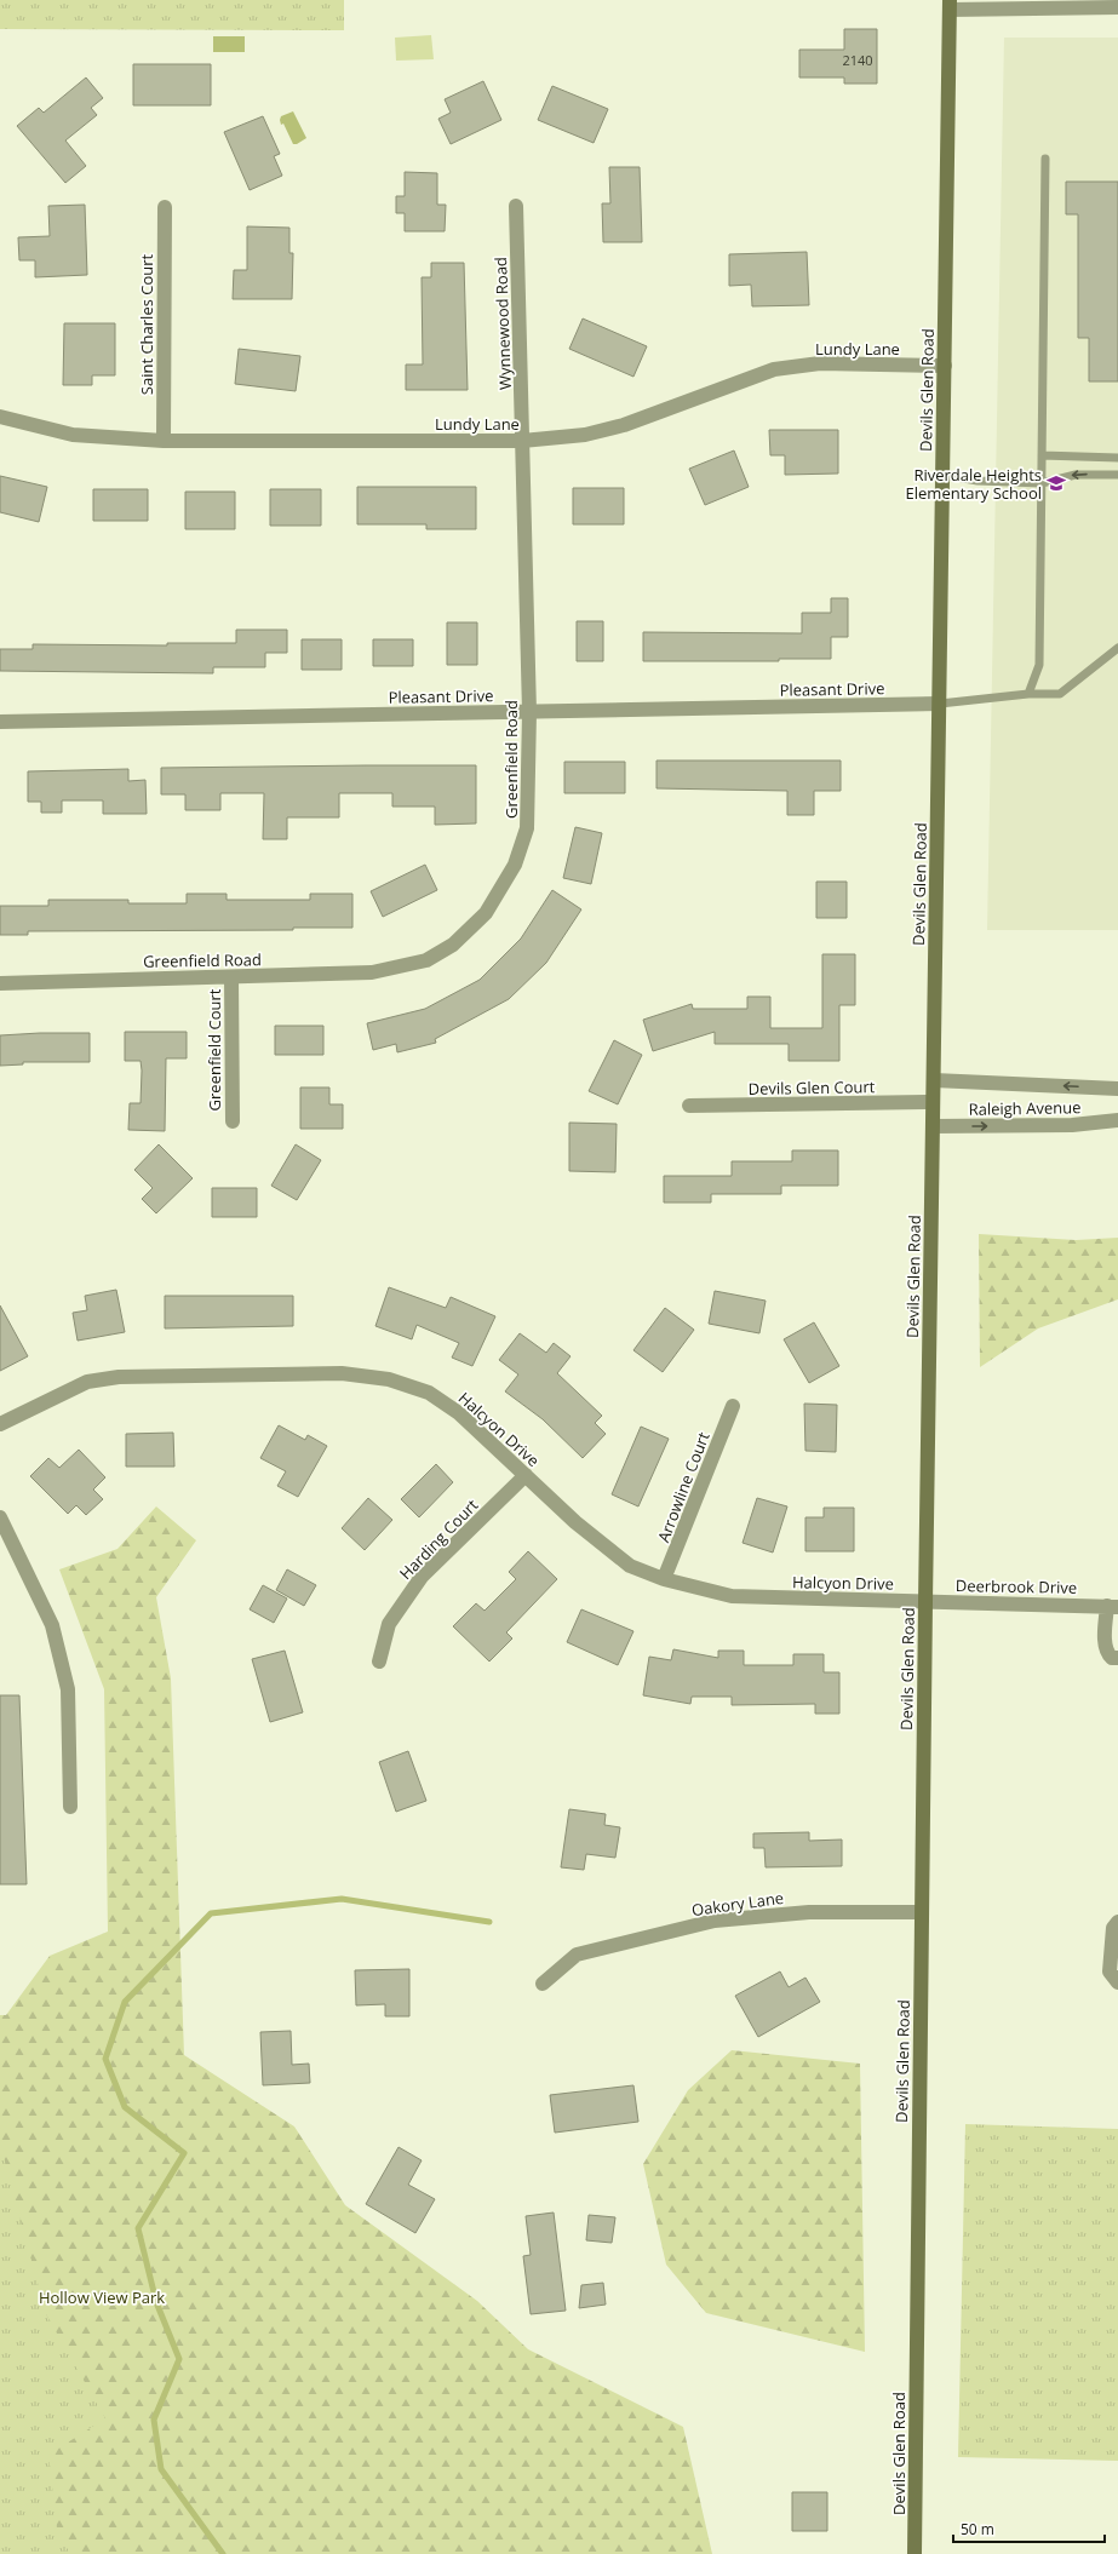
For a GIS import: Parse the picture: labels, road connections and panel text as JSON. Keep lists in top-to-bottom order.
{
  "streets": {
    "main road": ["Devils Glen Road"],
    "street": [
      "Wynnewood Road",
      "Saint Charles Court",
      "Lundy Lane",
      "Pleasant Drive",
      "Greenfield Road",
      "Greenfield Court",
      "Devils Glen Court",
      "Raleigh Avenue",
      "Halcyon Drive",
      "Arrowline Court",
      "Harding Court",
      "Deerbrook Drive",
      "Oakory Lane"
    ]
  },
  "crossings": [
    ["Wynnewood Road", "Lundy Lane"],
    ["Wynnewood Road", "Greenfield Road"],
    ["Saint Charles Court", "Lundy Lane"],
    ["Lundy Lane", "Devils Glen Road"],
    ["Lundy Lane", "Greenfield Road"],
    ["Devils Glen Road", "Pleasant Drive"],
    ["Devils Glen Road", "Devils Glen Court"],
    ["Devils Glen Road", "Raleigh Avenue"],
    ["Devils Glen Road", "Halcyon Drive"],
    ["Devils Glen Road", "Deerbrook Drive"],
    ["Devils Glen Road", "Oakory Lane"],
    ["Pleasant Drive", "Greenfield Road"],
    ["Greenfield Road", "Greenfield Court"],
    ["Halcyon Drive", "Arrowline Court"],
    ["Halcyon Drive", "Harding Court"],
    ["Halcyon Drive", "Deerbrook Drive"]
  ],
  "parks": ["Hollow View Park"],
  "places": {
    "school or university": ["Riverdale Heights Elementary School"]
  },
  "house_numbers": ["2140"],
  "scale_bar": "50 m"
}
